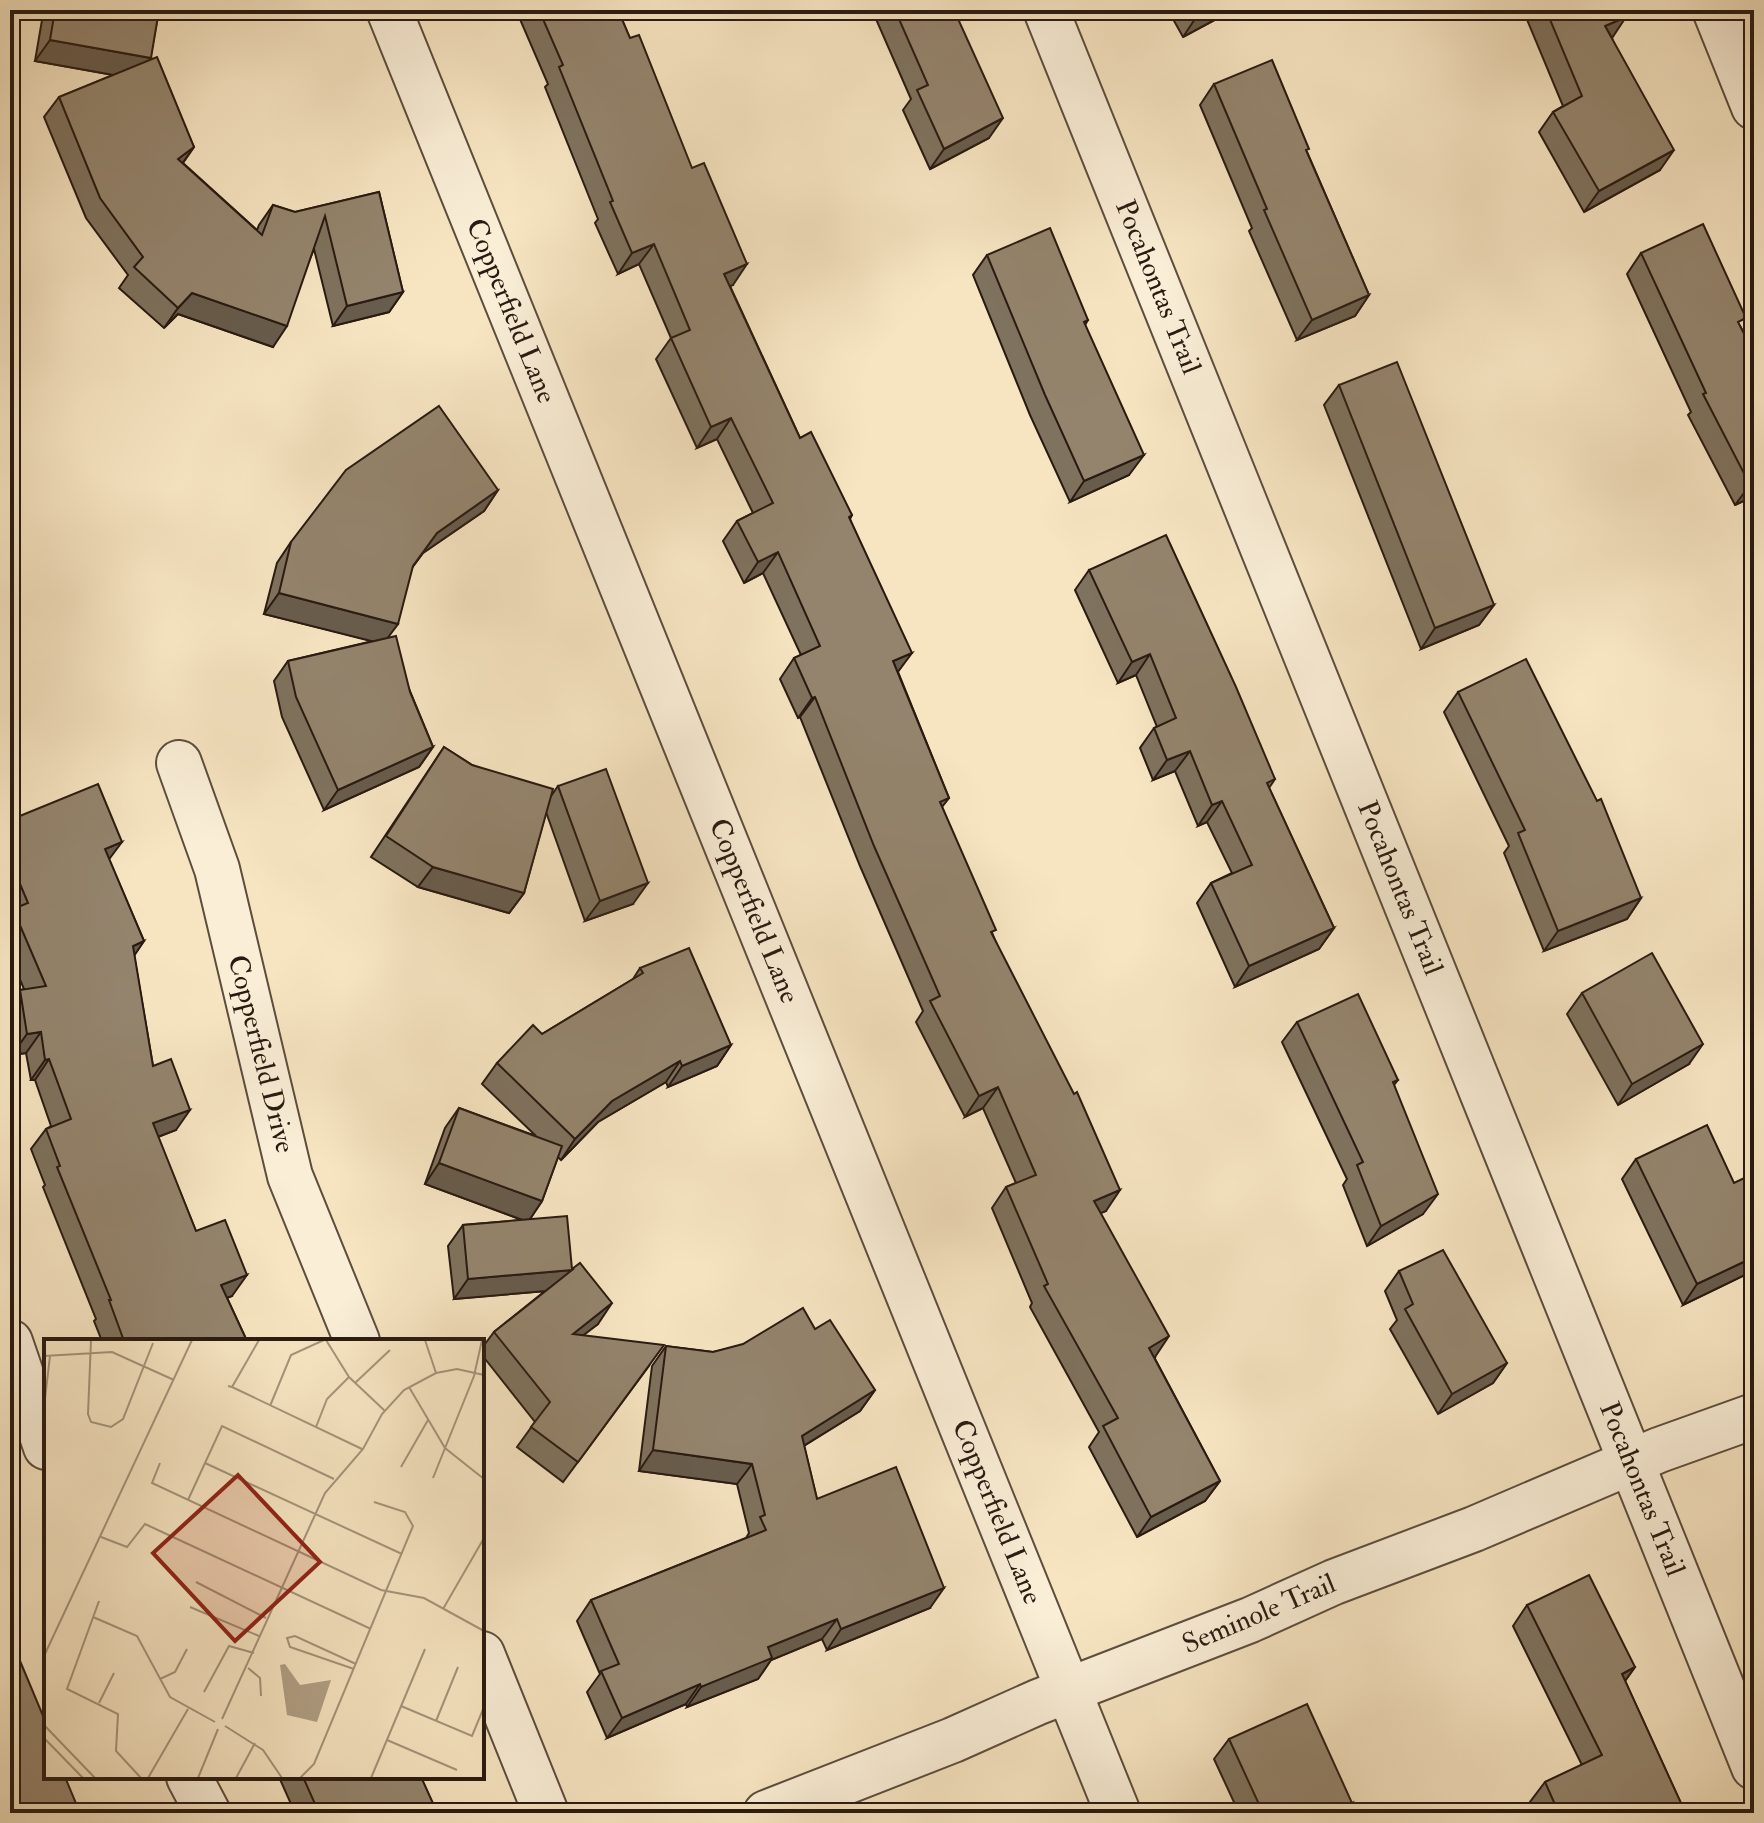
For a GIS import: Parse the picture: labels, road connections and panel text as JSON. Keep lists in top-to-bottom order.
{
  "streets": {
    "street": [
      "Pocahontas Trail",
      "Copperfield Lane",
      "Copperfield Drive",
      "Seminole Trail"
    ]
  },
  "crossings": [
    ["Pocahontas Trail", "Seminole Trail"],
    ["Copperfield Lane", "Seminole Trail"]
  ]
}
